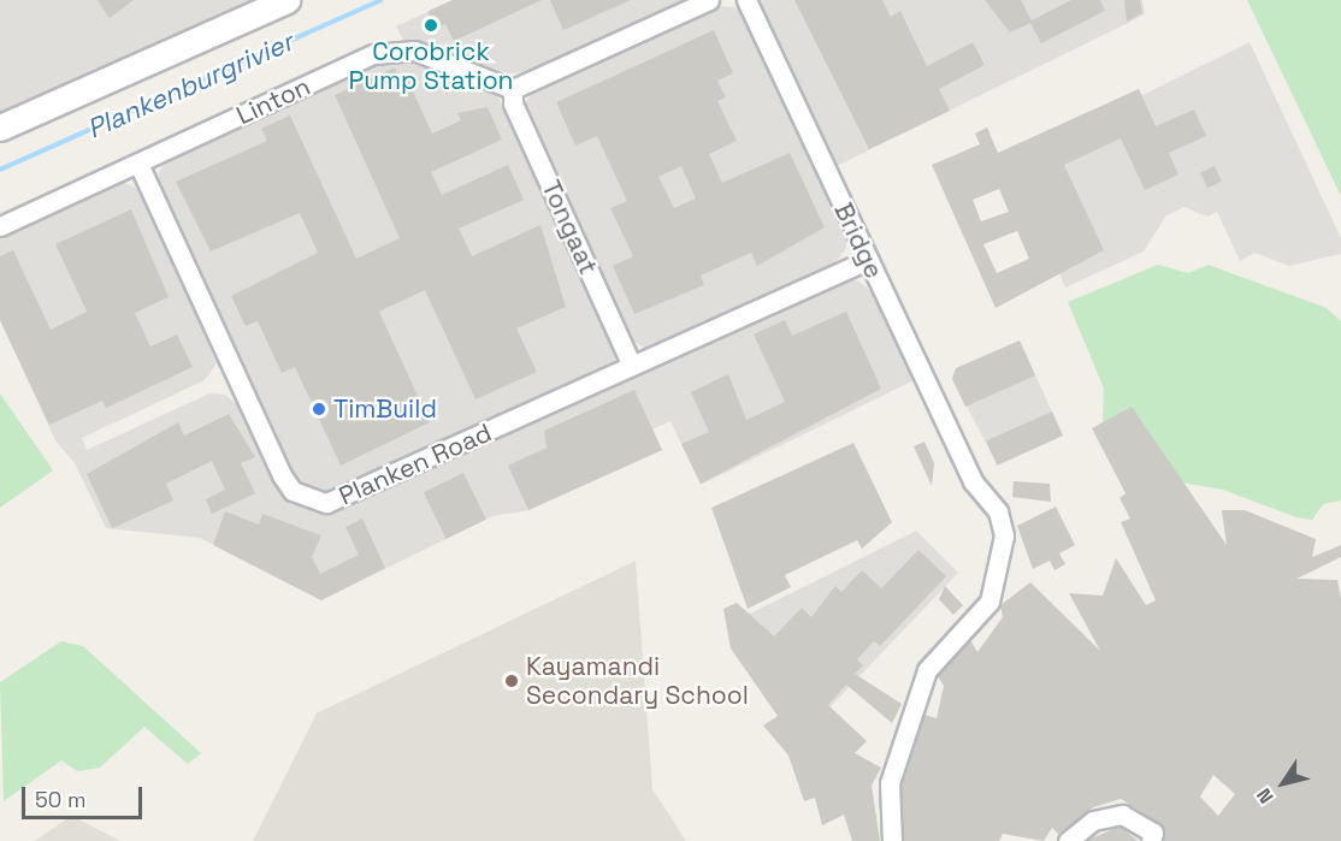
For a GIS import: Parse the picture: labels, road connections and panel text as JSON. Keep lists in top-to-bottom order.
{
  "streets": {
    "street": [
      "Linton",
      "Tongaat",
      "Bridge",
      "Planken Road"
    ]
  },
  "crossings": [
    ["Linton", "Tongaat"],
    ["Linton", "Planken Road"],
    ["Tongaat", "Planken Road"],
    ["Bridge", "Planken Road"]
  ],
  "water": ["Plankenburgrivier"],
  "places": ["Corobrick Pump Station", "TimBuild", "Kayamandi Secondary School"],
  "scale_bar": "50 m",
  "north": "bottom left"
}
